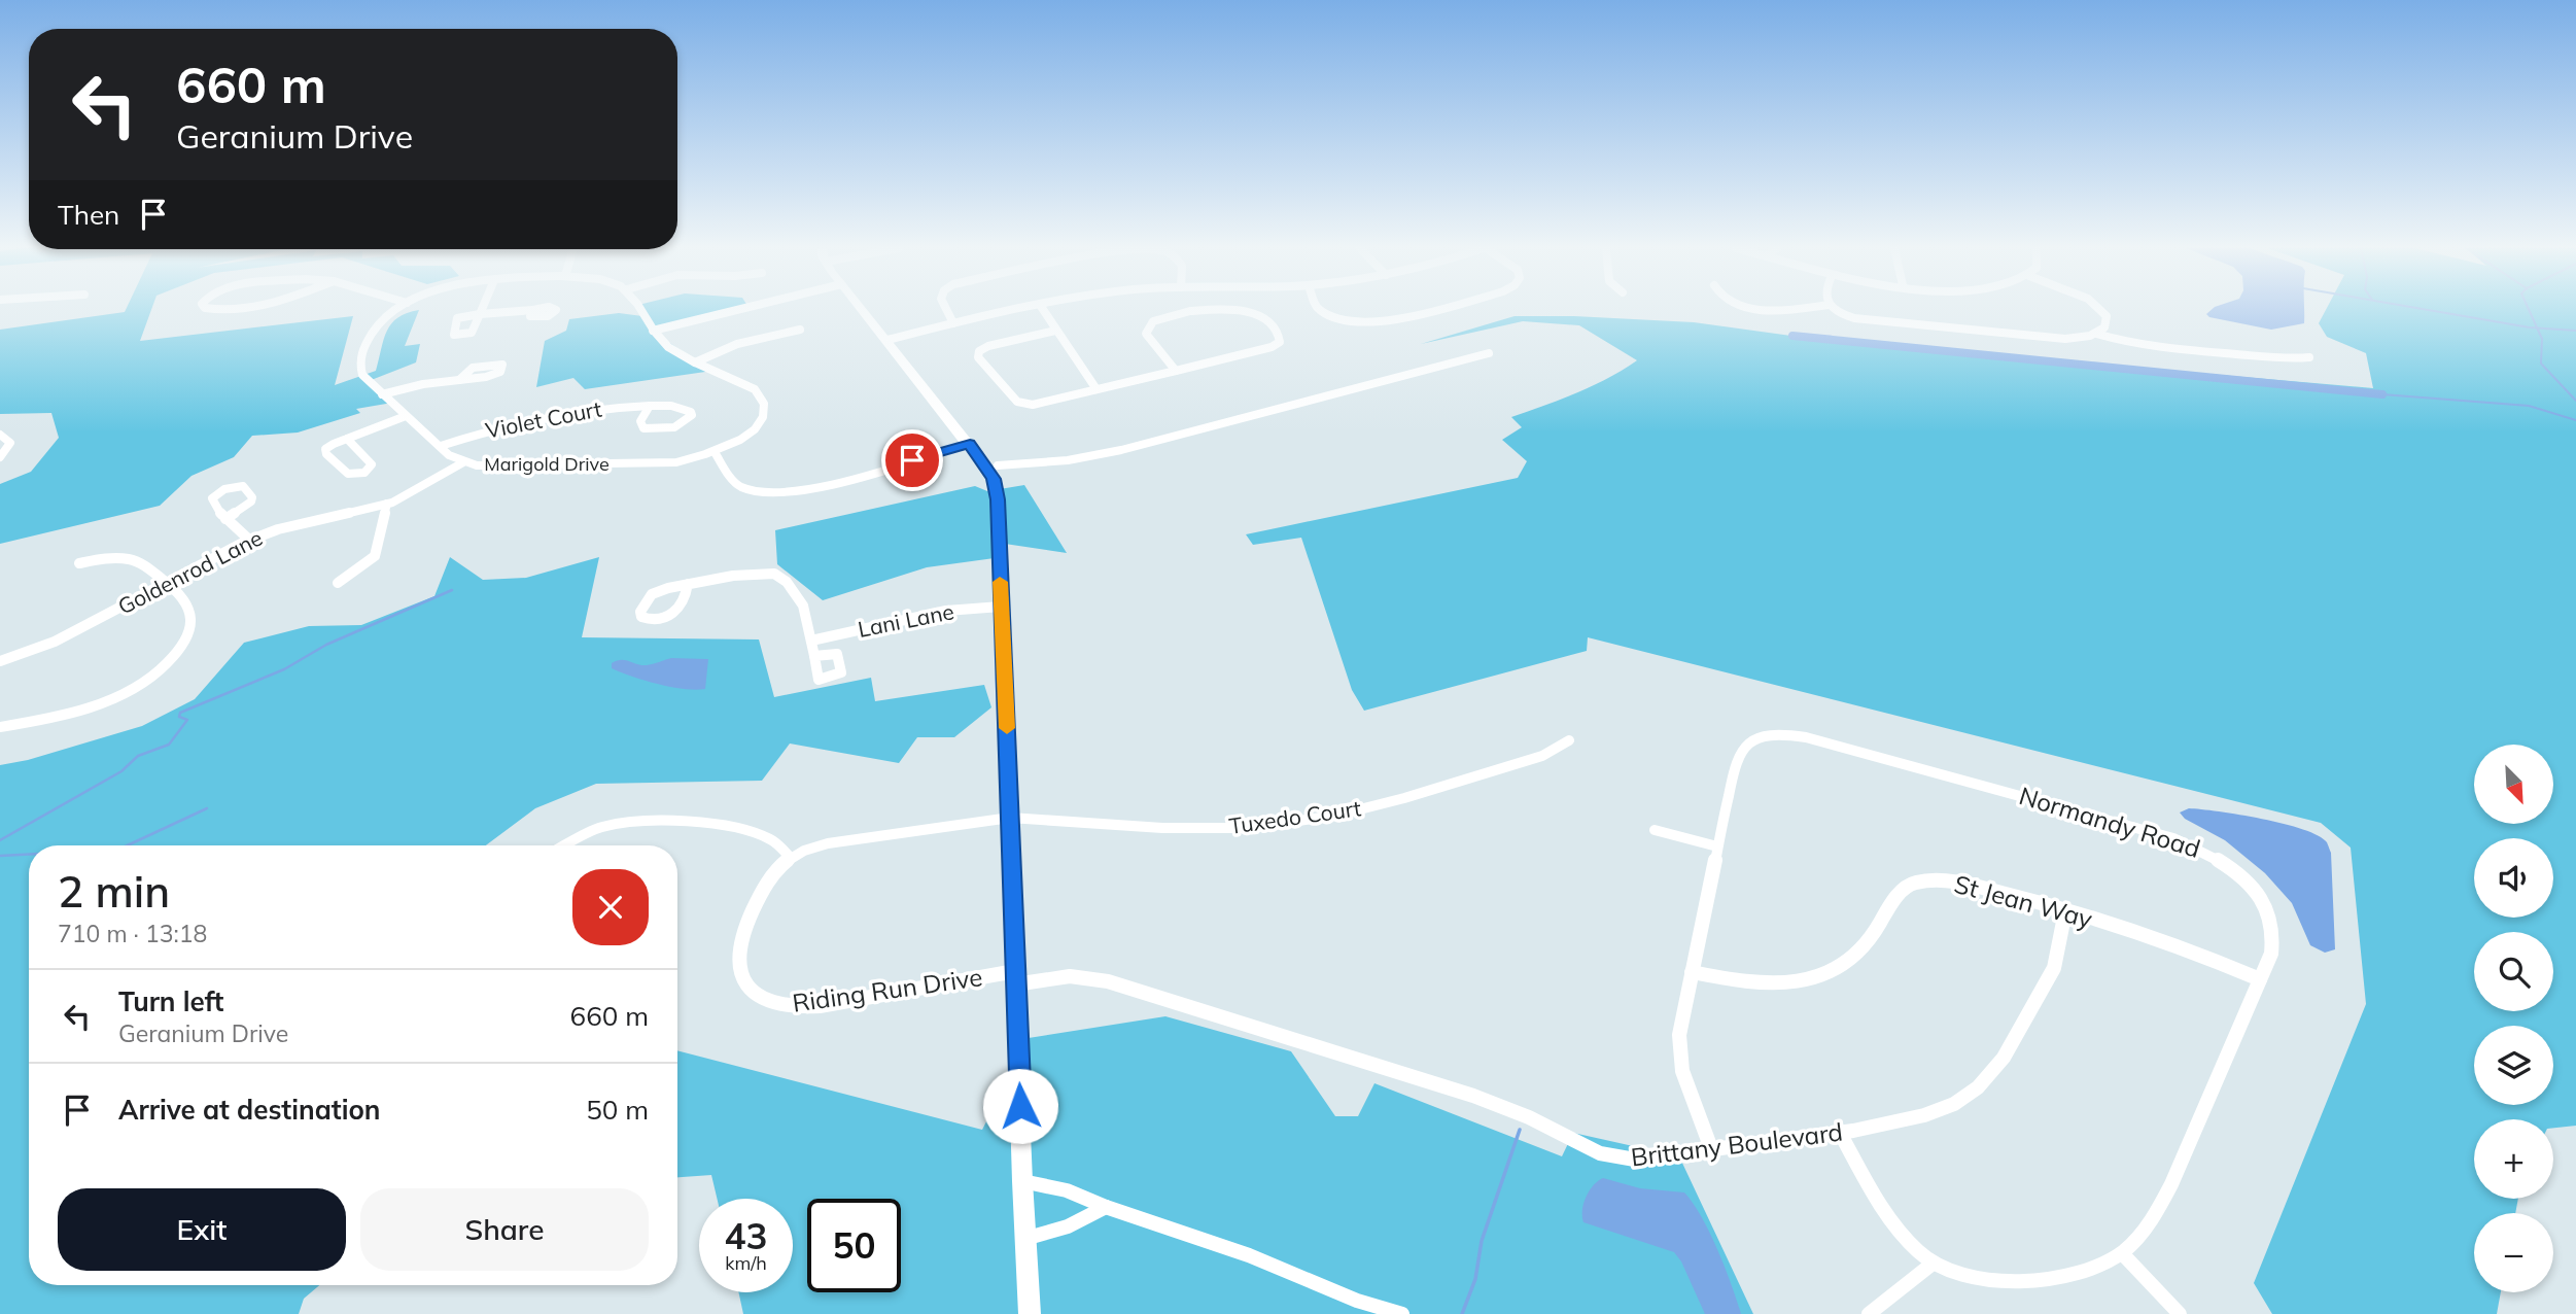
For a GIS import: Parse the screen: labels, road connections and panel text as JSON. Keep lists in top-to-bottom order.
{
  "streets": {
    "street": [
      "Violet Court",
      "Marigold Drive",
      "Goldenrod Lane",
      "Lani Lane",
      "Tuxedo Court",
      "Normandy Road",
      "St Jean Way",
      "Riding Run Drive",
      "Brittany Boulevard"
    ]
  },
  "crossings": [
    ["Violet Court", "Marigold Drive"],
    ["Marigold Drive", "Goldenrod Lane"],
    ["Tuxedo Court", "Riding Run Drive"],
    ["Normandy Road", "St Jean Way"],
    ["Normandy Road", "Brittany Boulevard"],
    ["St Jean Way", "Brittany Boulevard"],
    ["Riding Run Drive", "Brittany Boulevard"]
  ],
  "north": "bottom right",
  "page": {
    "turn": ["660 m", "Geranium Drive"],
    "then": "Then",
    "map_buttons": ["+", "−"],
    "heading": ["2 min", "710 m · 13:18"],
    "list": [
      {
        "name": "Turn left",
        "note": "Geranium Drive",
        "value": "660 m"
      },
      {
        "name": "Arrive at destination",
        "value": "50 m"
      }
    ],
    "buttons": ["Exit", "Share"],
    "speed": "43 km/h",
    "limit": "50"
  }
}
